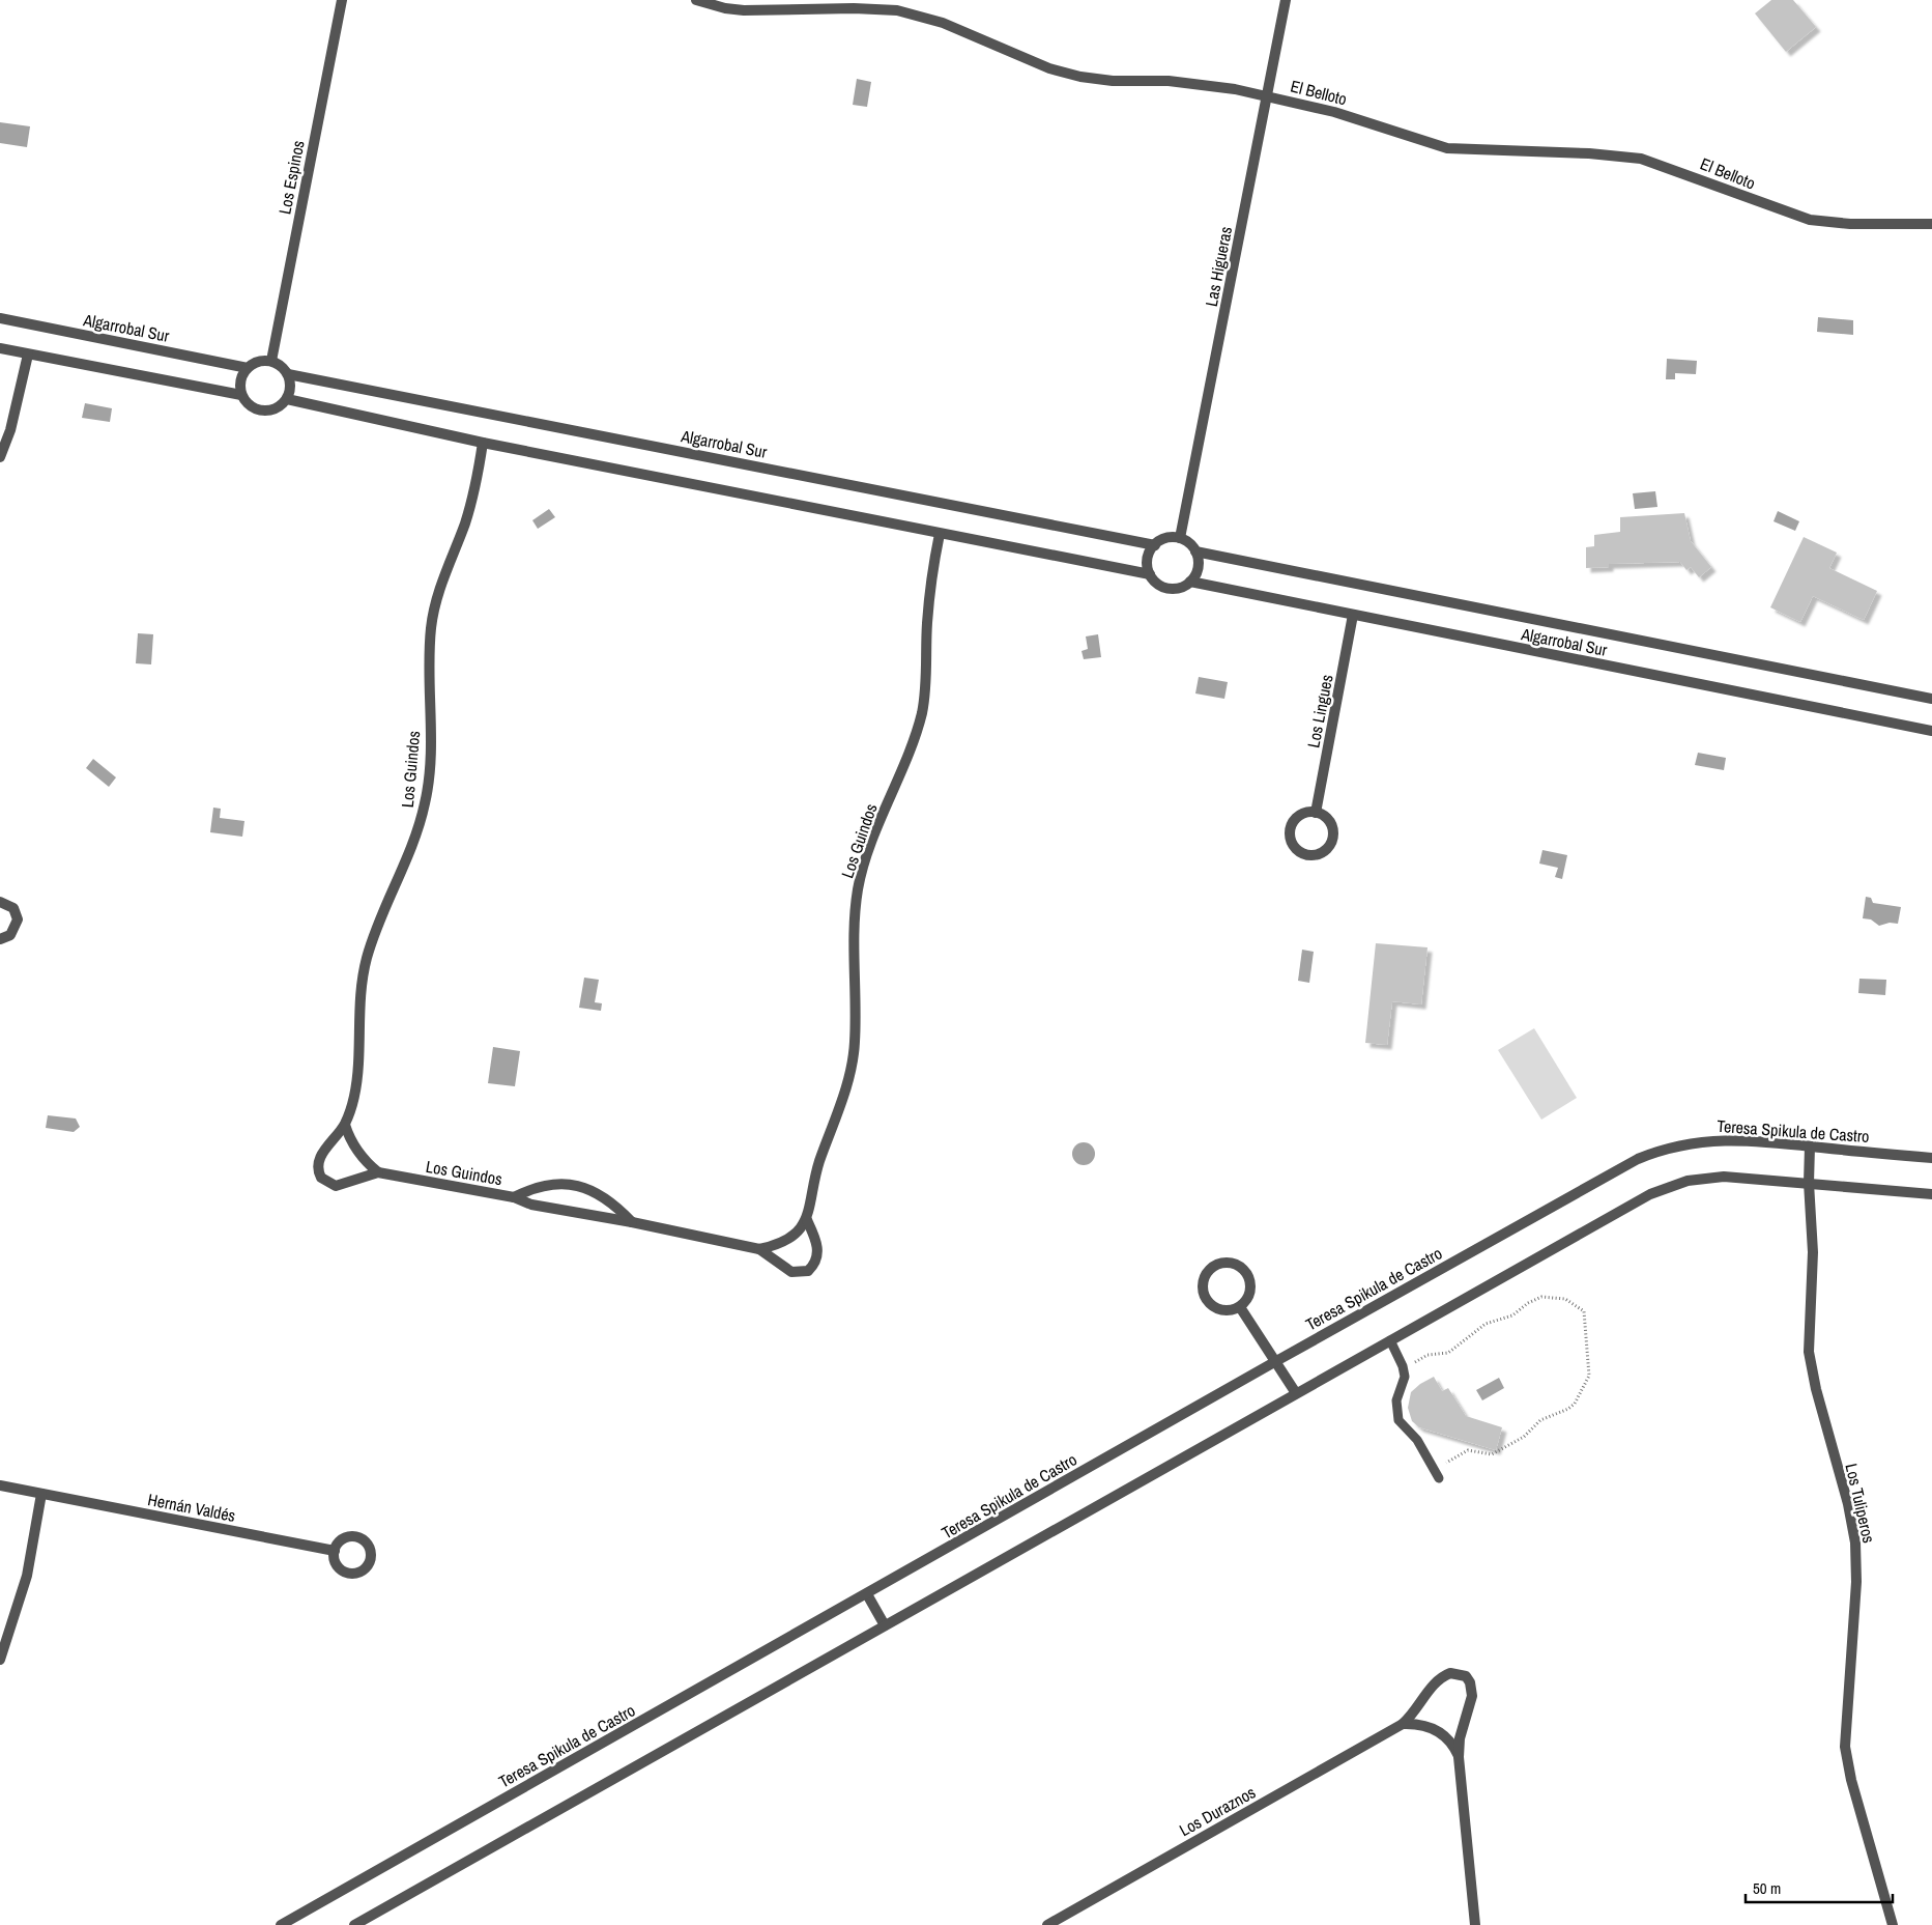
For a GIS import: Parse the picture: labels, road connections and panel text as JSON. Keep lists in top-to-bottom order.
{
  "streets": {
    "street": [
      "El Belloto",
      "Los Espinos",
      "Las Higueras",
      "Algarrobal Sur",
      "Los Lingues",
      "Los Guindos",
      "Teresa Spikula de Castro",
      "Los Tuliperos",
      "Hernán Valdés",
      "Los Duraznos"
    ]
  },
  "crossings": [
    ["El Belloto", "Las Higueras"],
    ["Los Espinos", "Algarrobal Sur"],
    ["Las Higueras", "Algarrobal Sur"],
    ["Algarrobal Sur", "Los Lingues"],
    ["Teresa Spikula de Castro", "Los Tuliperos"]
  ],
  "scale_bar": "50 m"
}
